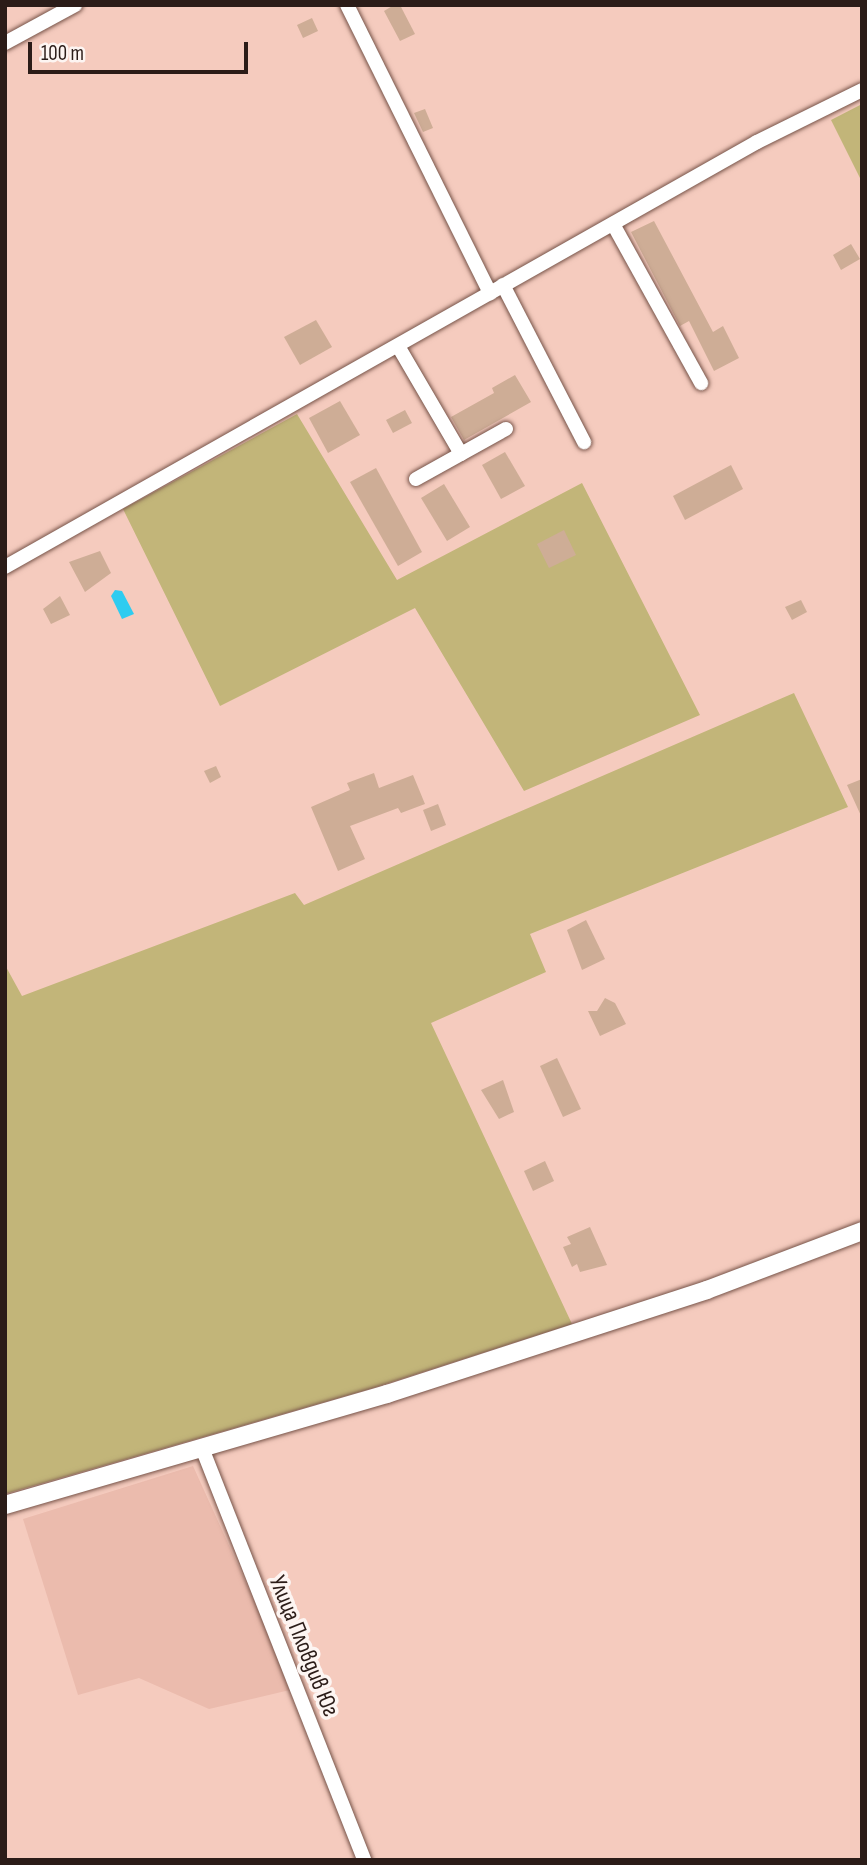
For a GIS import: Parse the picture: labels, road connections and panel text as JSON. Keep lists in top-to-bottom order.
{
  "streets": {
    "street": ["Улица Пловдив Юг"]
  },
  "scale_bar": "100 m"
}
